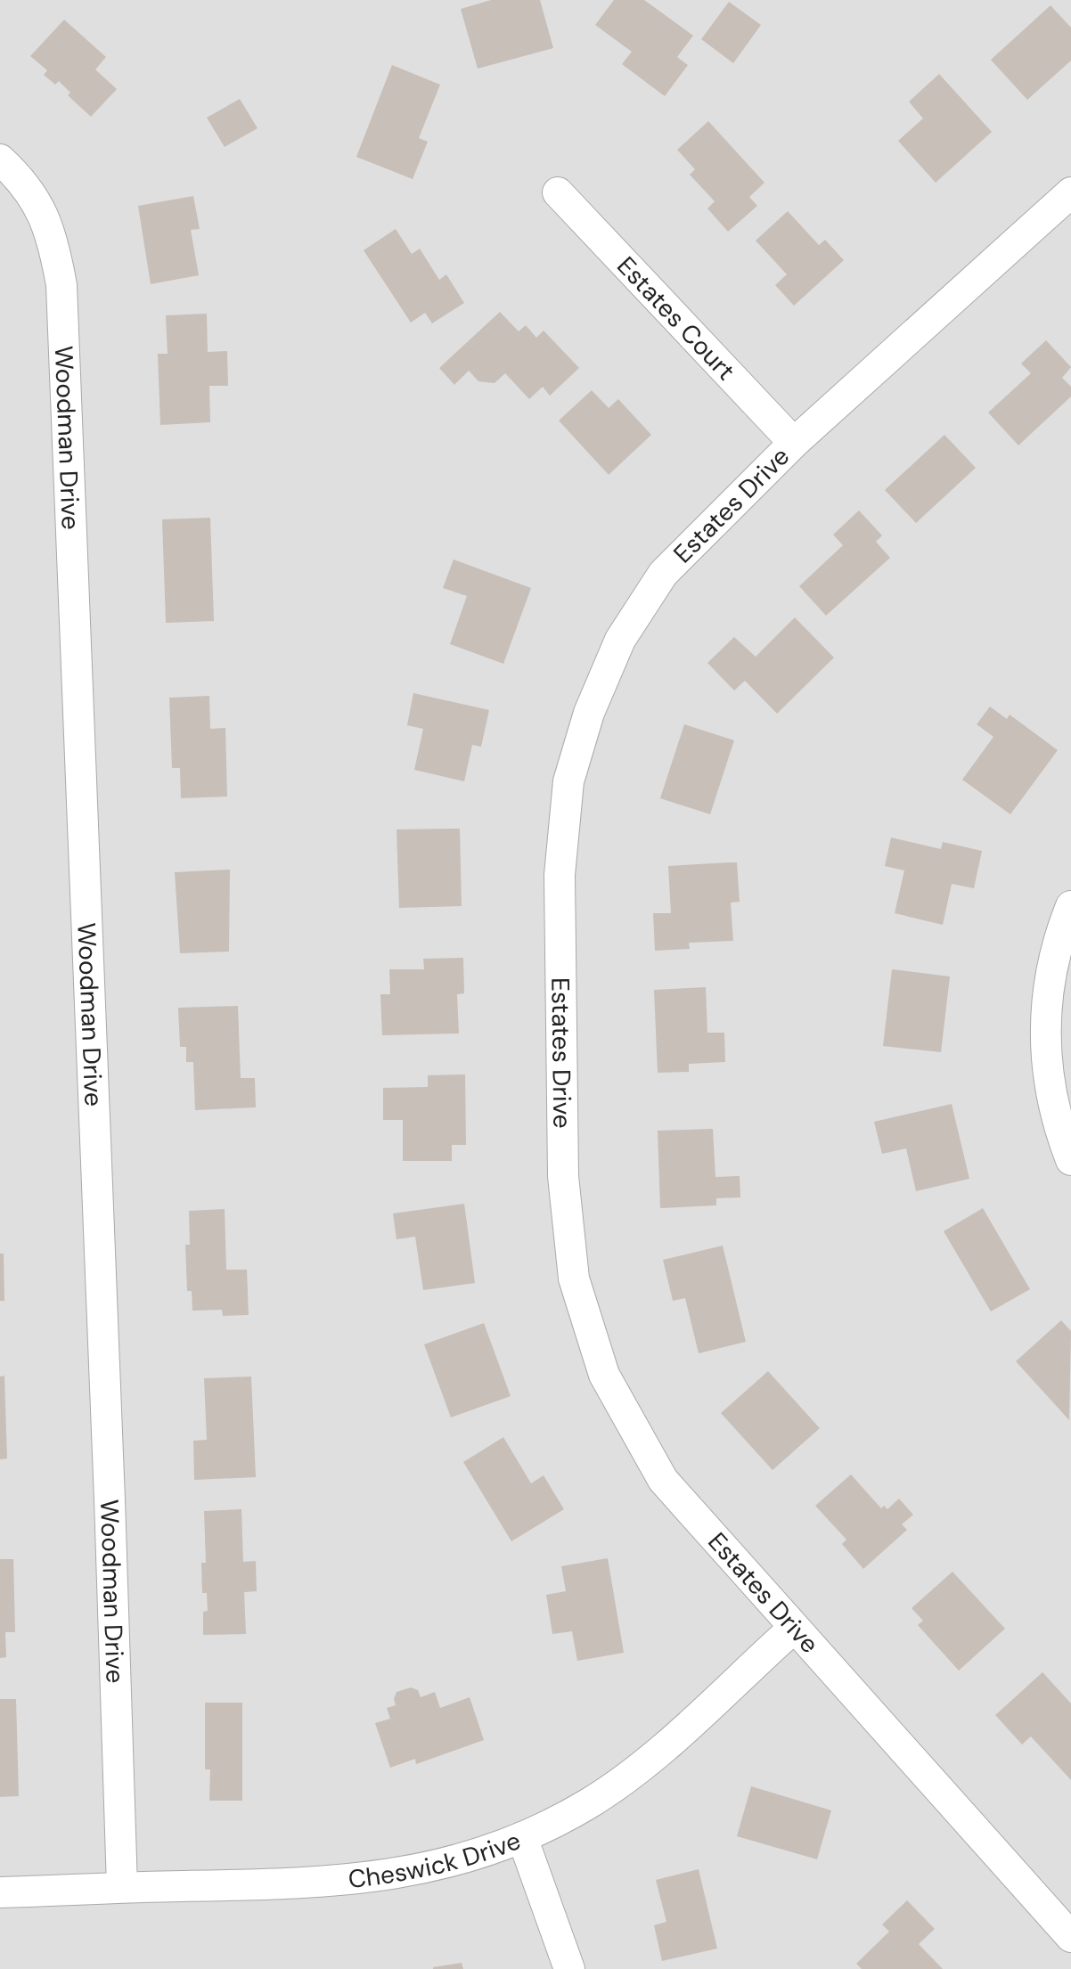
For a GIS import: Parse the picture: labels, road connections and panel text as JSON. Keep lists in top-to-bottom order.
{
  "streets": {
    "street": [
      "Estates Court",
      "Woodman Drive",
      "Estates Drive",
      "Cheswick Drive"
    ]
  },
  "crossings": [
    ["Estates Court", "Estates Drive"],
    ["Woodman Drive", "Cheswick Drive"],
    ["Estates Drive", "Cheswick Drive"]
  ]
}
